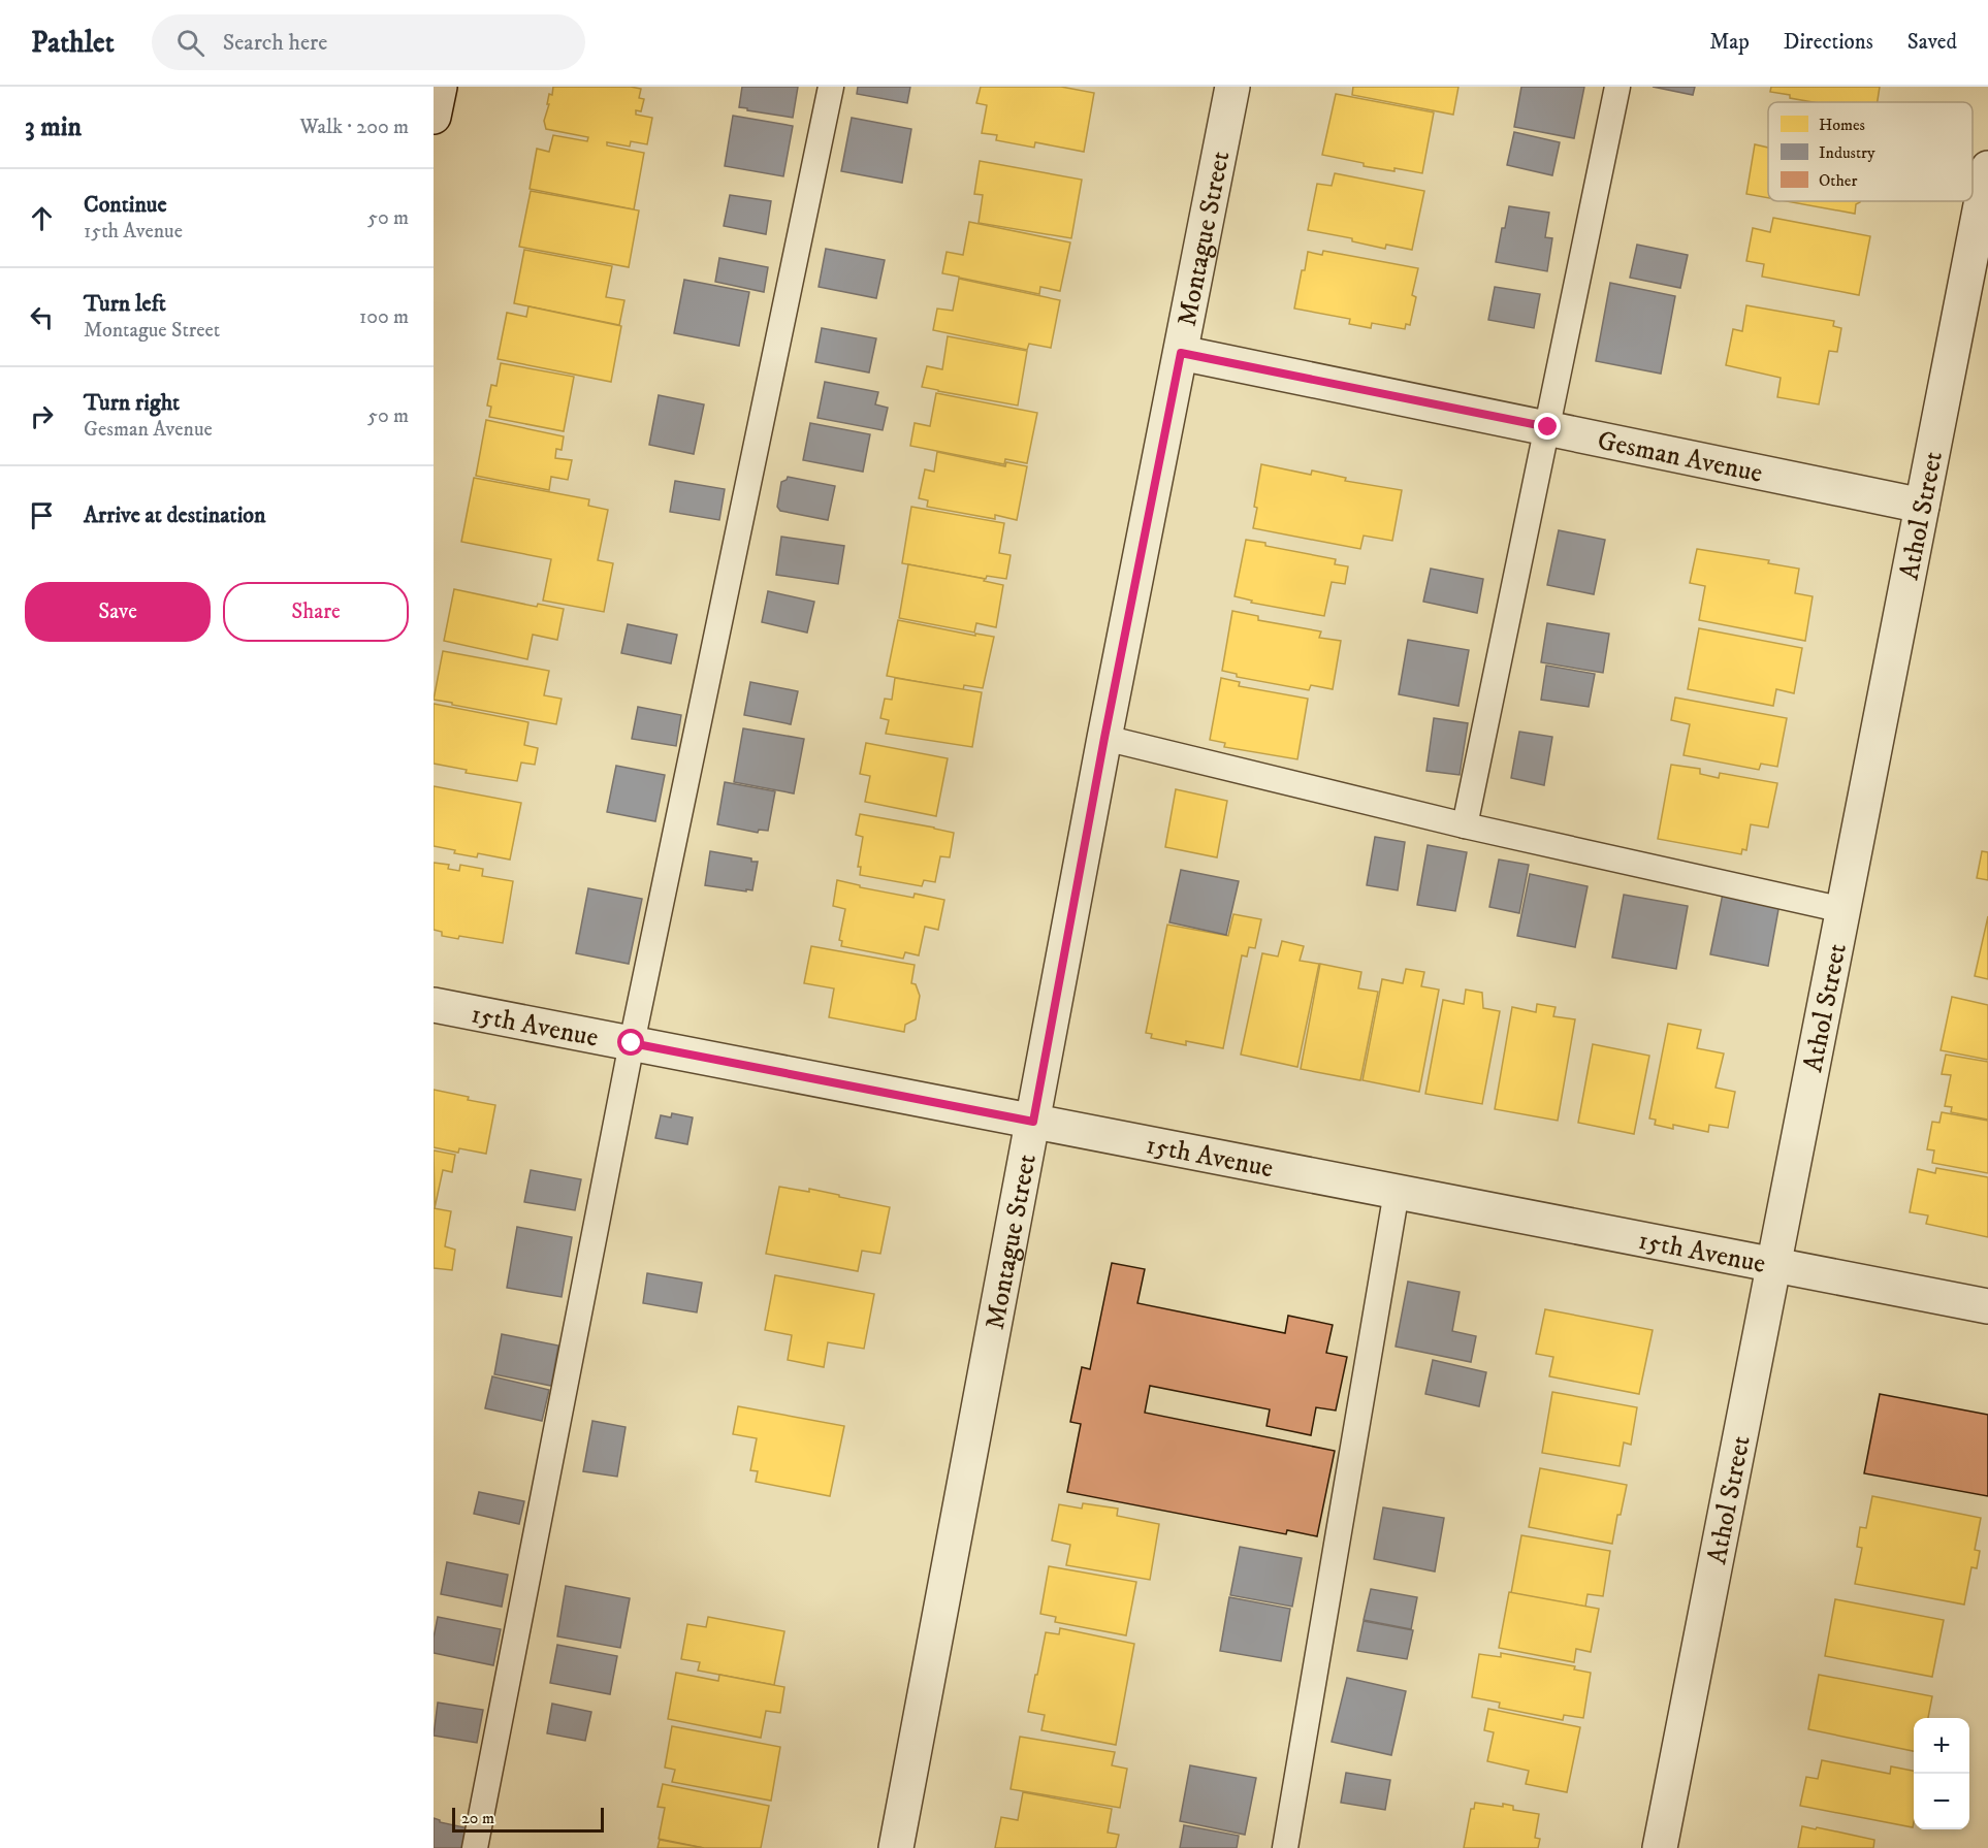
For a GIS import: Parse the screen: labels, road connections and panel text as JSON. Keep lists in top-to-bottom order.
{
  "streets": {
    "street": [
      "Montague Street",
      "Gesman Avenue",
      "Athol Street",
      "15th Avenue"
    ]
  },
  "crossings": [
    ["Montague Street", "Gesman Avenue"],
    ["Montague Street", "15th Avenue"],
    ["Gesman Avenue", "Athol Street"],
    ["Athol Street", "15th Avenue"]
  ],
  "legend": ["Homes", "Industry", "Other"],
  "scale_bar": "20 m",
  "page": {
    "header": "Pathlet",
    "search": "Search here",
    "nav": ["Map", "Directions", "Saved"],
    "heading": ["3 min", "Walk · 200 m"],
    "list": [
      ["Continue", "15th Avenue", "50 m"],
      ["Turn left", "Montague Street", "100 m"],
      ["Turn right", "Gesman Avenue", "50 m"],
      "Arrive at destination"
    ],
    "buttons": ["Save", "Share"],
    "map_buttons": ["+", "−"],
    "scale": "20 m"
  }
}
